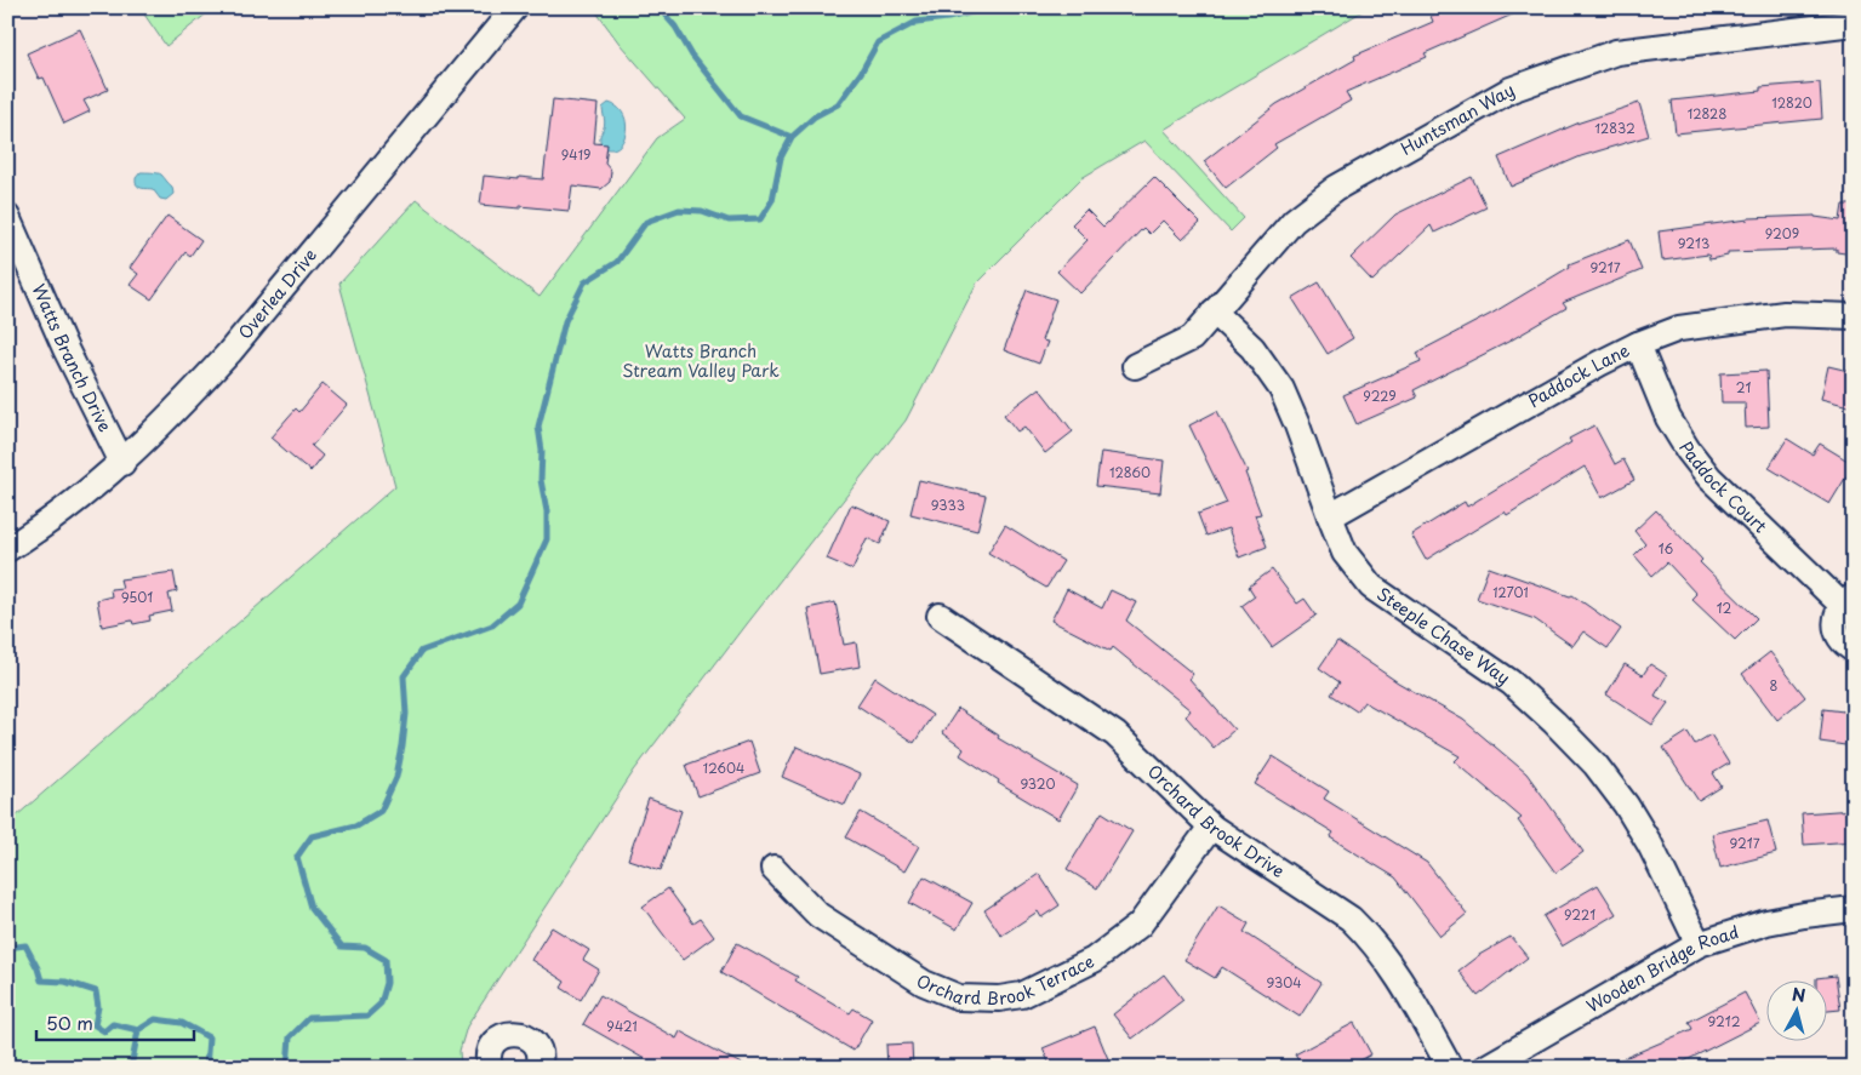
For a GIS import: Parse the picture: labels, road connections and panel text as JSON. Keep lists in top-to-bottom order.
{
  "streets": {
    "street": [
      "Huntsman Way",
      "Overlea Drive",
      "Watts Branch Drive",
      "Paddock Lane",
      "Paddock Court",
      "Steeple Chase Way",
      "Orchard Brook Drive",
      "Orchard Brook Terrace",
      "Wooden Bridge Road"
    ]
  },
  "crossings": [
    ["Huntsman Way", "Steeple Chase Way"],
    ["Overlea Drive", "Watts Branch Drive"],
    ["Paddock Lane", "Paddock Court"],
    ["Paddock Lane", "Steeple Chase Way"],
    ["Steeple Chase Way", "Wooden Bridge Road"],
    ["Orchard Brook Drive", "Orchard Brook Terrace"]
  ],
  "parks": ["Watts Branch Stream Valley Park"],
  "house_numbers": [
    "12820",
    "12828",
    "12832",
    "9419",
    "9209",
    "9213",
    "9217",
    "21",
    "9229",
    "12860",
    "9333",
    "16",
    "12701",
    "9501",
    "12",
    "8",
    "12604",
    "9320",
    "9217",
    "9221",
    "9304",
    "9212",
    "9421"
  ],
  "scale_bar": "50 m",
  "north": "top"
}
